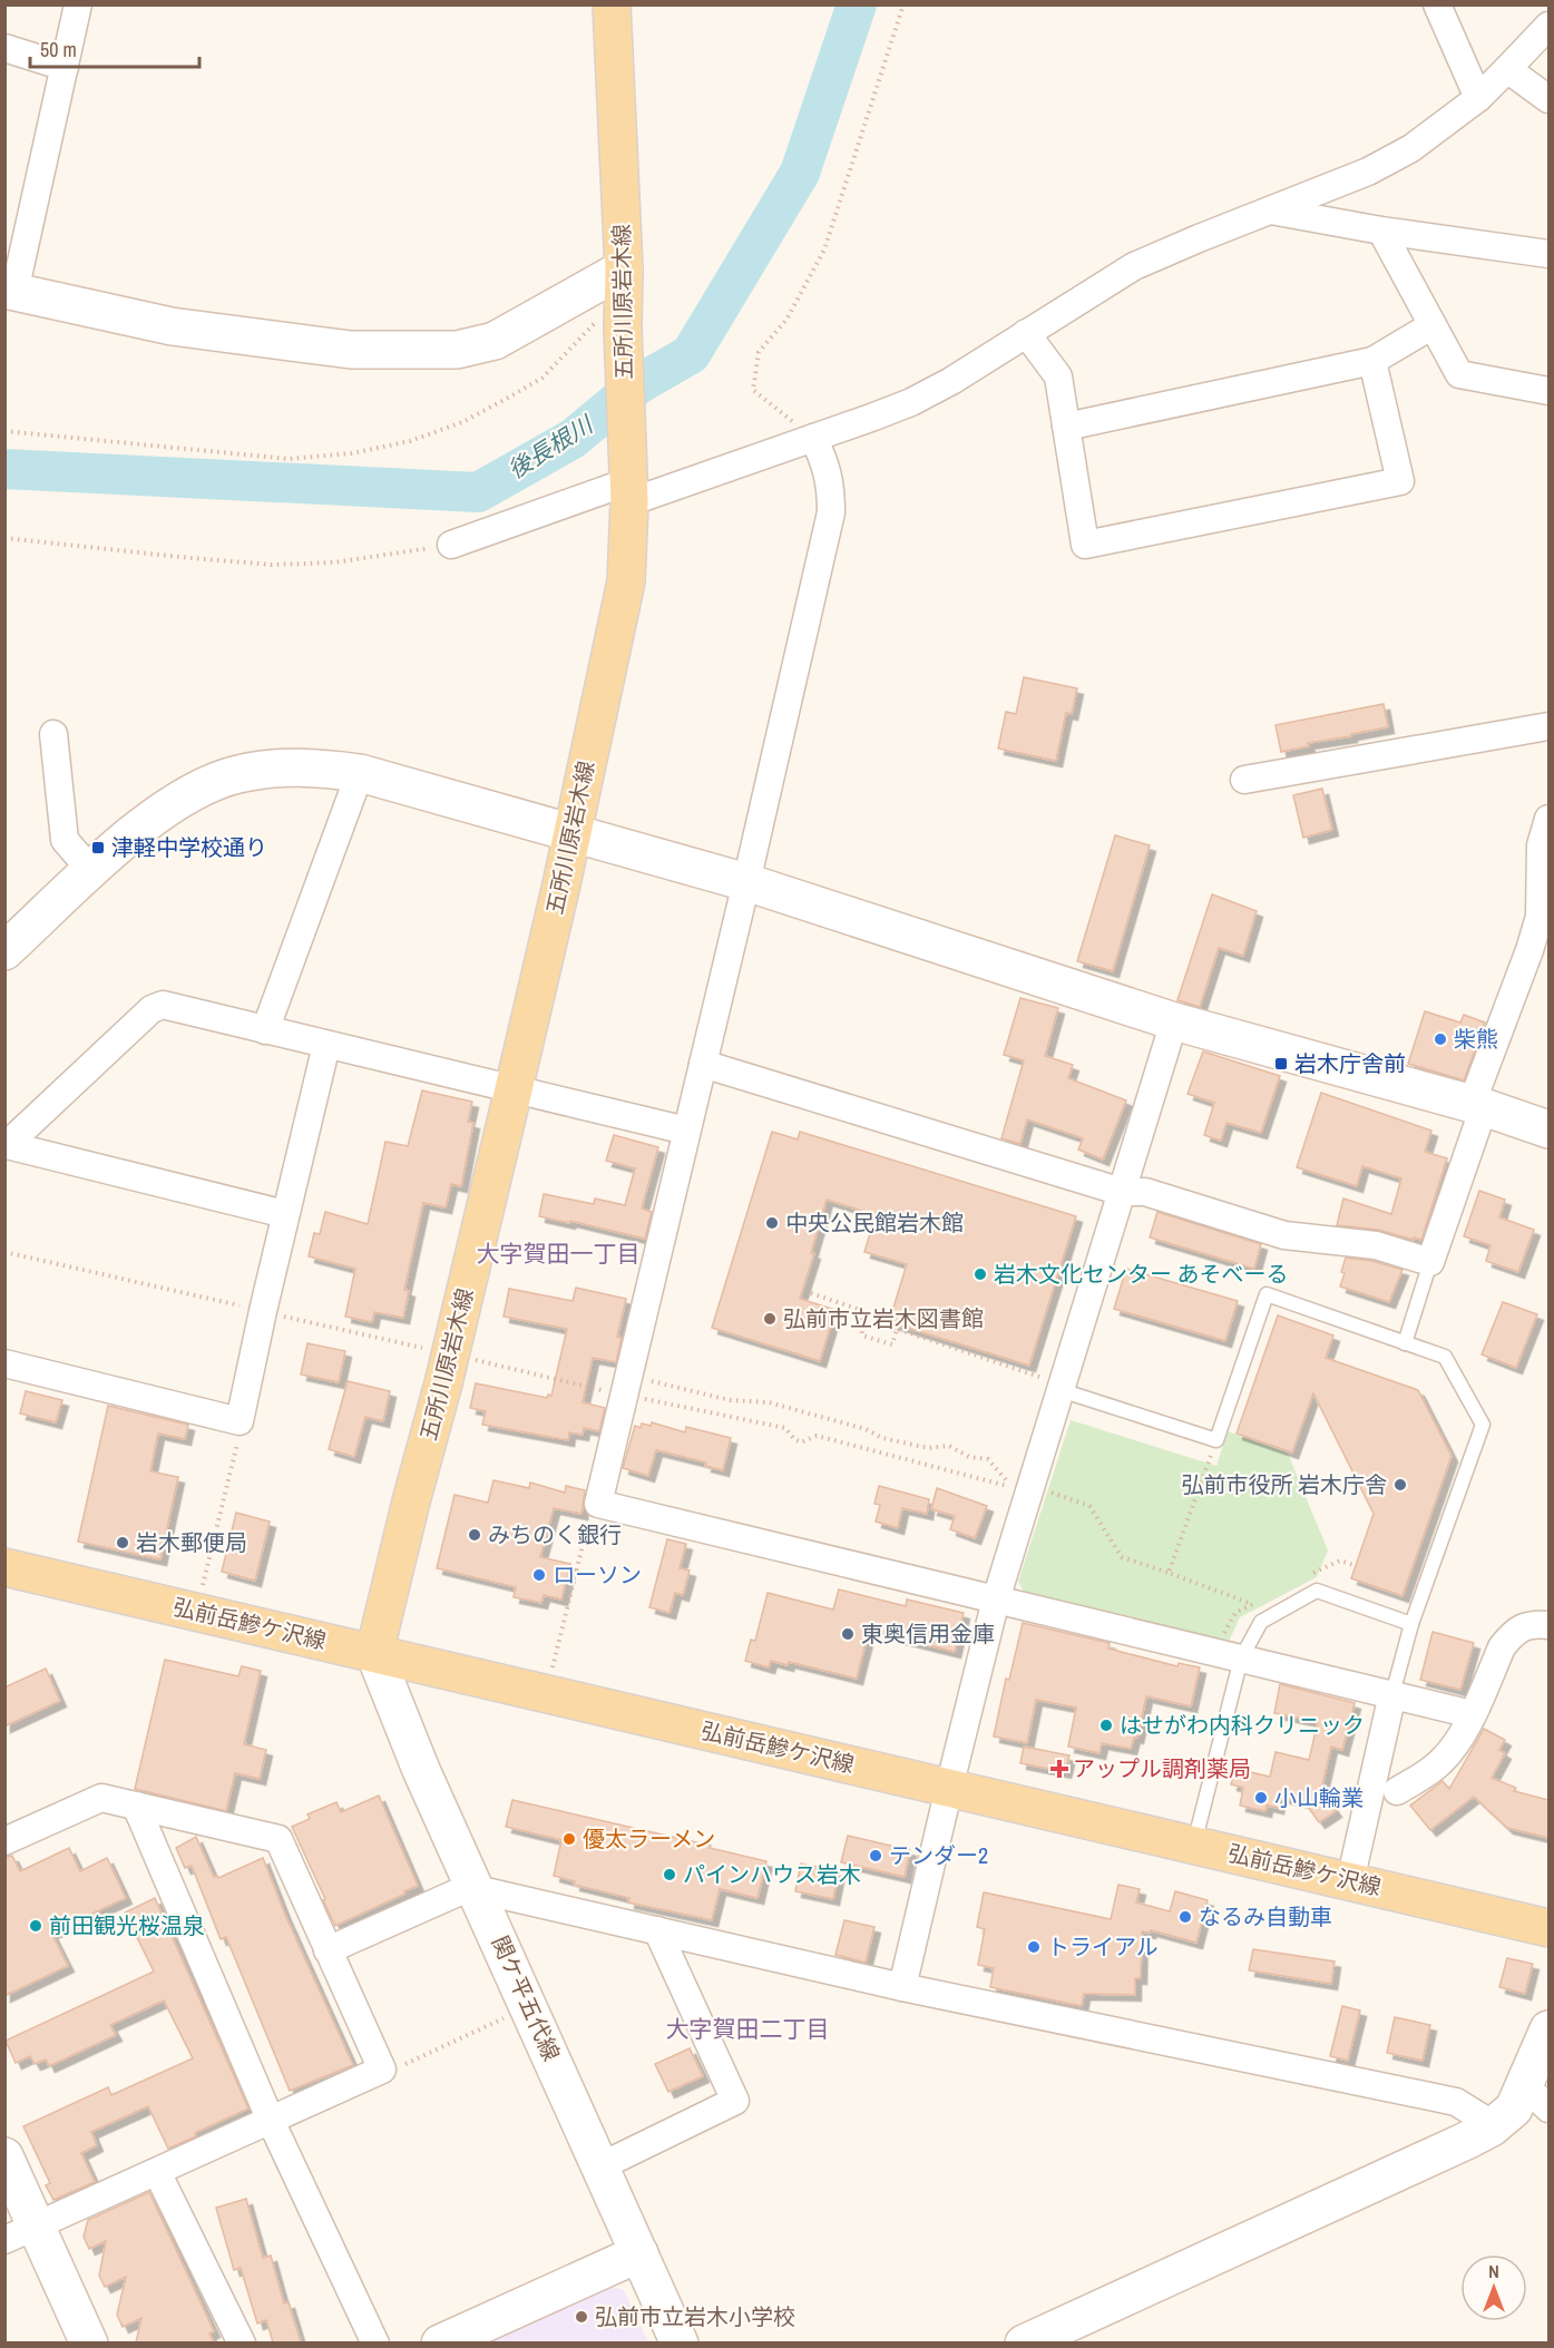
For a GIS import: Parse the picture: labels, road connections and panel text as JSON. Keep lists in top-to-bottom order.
{
  "streets": {
    "main road": ["五所川原岩木線", "弘前岳鰺ケ沢線"],
    "street": ["関ケ平五代線"]
  },
  "crossings": [
    ["五所川原岩木線", "弘前岳鰺ケ沢線"],
    ["五所川原岩木線", "関ケ平五代線"],
    ["弘前岳鰺ケ沢線", "関ケ平五代線"]
  ],
  "districts": ["大字賀田一丁目", "大字賀田二丁目"],
  "water": ["後長根川"],
  "places": {
    "transit": ["津軽中学校通り", "岩木庁舎前"],
    "other": [
      "柴熊",
      "中央公民館岩木館",
      "岩木文化センター あそべーる",
      "弘前市立岩木図書館",
      "弘前市役所 岩木庁舎",
      "みちのく銀行",
      "岩木郵便局",
      "ローソン",
      "東奥信用金庫",
      "はせがわ内科クリニック",
      "小山輪業",
      "優太ラーメン",
      "テンダー2",
      "パインハウス岩木",
      "なるみ自動車",
      "前田観光桜温泉",
      "トライアル",
      "弘前市立岩木小学校"
    ],
    "health": ["アップル調剤薬局"]
  },
  "scale_bar": "50 m",
  "north": "top"
}
